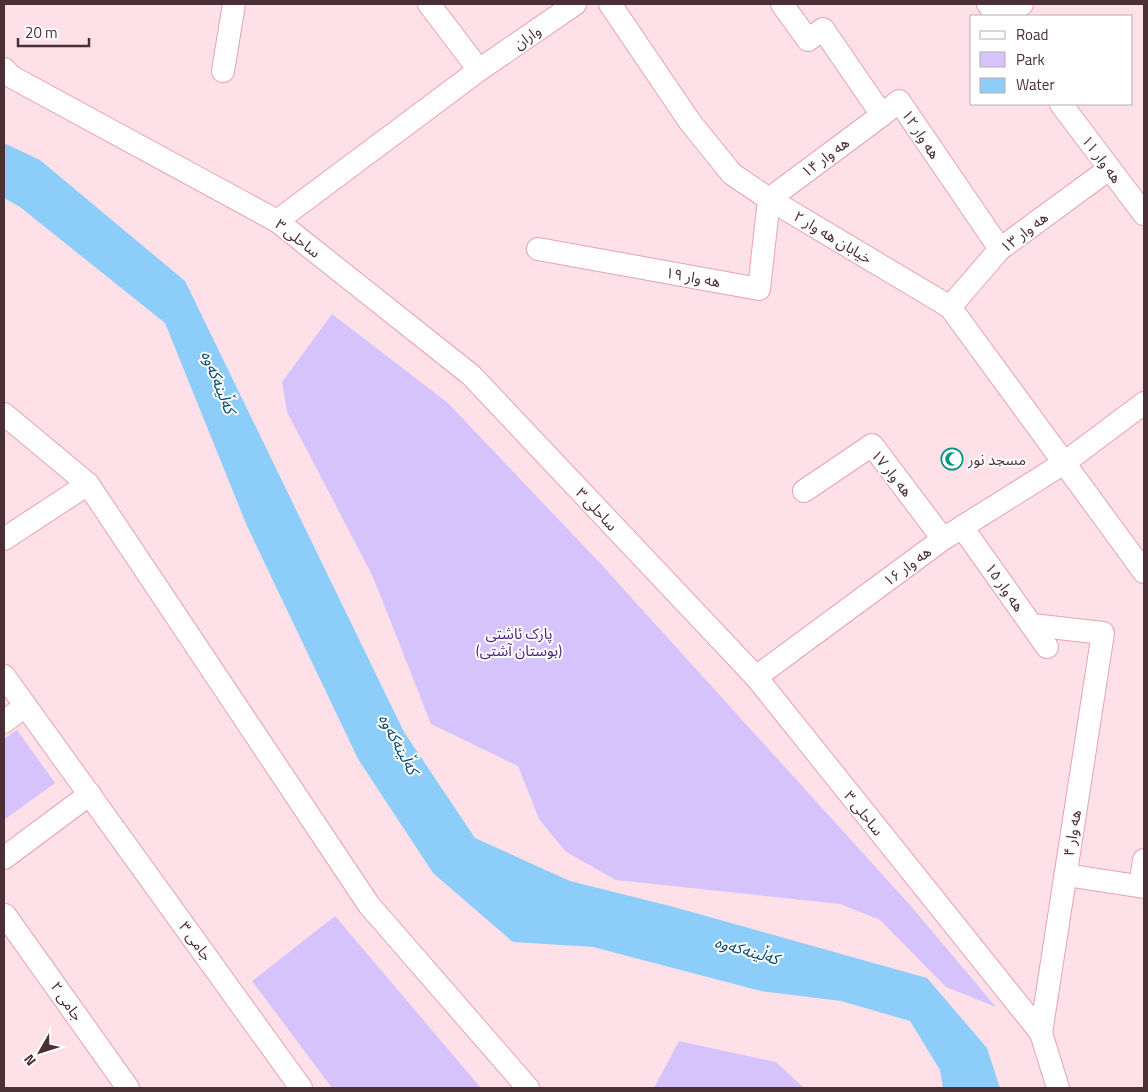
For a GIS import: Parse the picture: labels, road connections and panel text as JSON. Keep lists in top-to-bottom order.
{
  "streets": {
    "street": [
      "واران",
      "هه وار ۱۲",
      "هه وار ۱۴",
      "هه وار ۱۱",
      "هه وار ۱۳",
      "خیابان هه وار ۲",
      "ساحلی ۳",
      "هه وار ۱۹",
      "هه وار ۱۷",
      "هه وار ۱۶",
      "هه وار ۱۵",
      "هه وار ۴",
      "جامی ۳",
      "جامی ۲"
    ]
  },
  "crossings": [
    ["واران", "ساحلی ۳"],
    ["هه وار ۱۲", "هه وار ۱۴"],
    ["هه وار ۱۲", "هه وار ۱۳"],
    ["هه وار ۱۴", "خیابان هه وار ۲"],
    ["هه وار ۱۴", "هه وار ۱۹"],
    ["هه وار ۱۱", "هه وار ۱۳"],
    ["هه وار ۱۳", "خیابان هه وار ۲"],
    ["خیابان هه وار ۲", "هه وار ۱۹"],
    ["خیابان هه وار ۲", "هه وار ۱۶"],
    ["ساحلی ۳", "هه وار ۱۶"],
    ["ساحلی ۳", "هه وار ۴"],
    ["هه وار ۱۷", "هه وار ۱۶"],
    ["هه وار ۱۶", "هه وار ۱۵"],
    ["هه وار ۱۵", "هه وار ۴"]
  ],
  "water": ["کەڵینەکەوە"],
  "parks": ["پارک ئاشتی (بوستان آشتی)"],
  "places": {
    "mosque": ["مسجد نور"]
  },
  "legend": ["Road", "Park", "Water"],
  "scale_bar": "20 m",
  "north": "bottom left"
}
